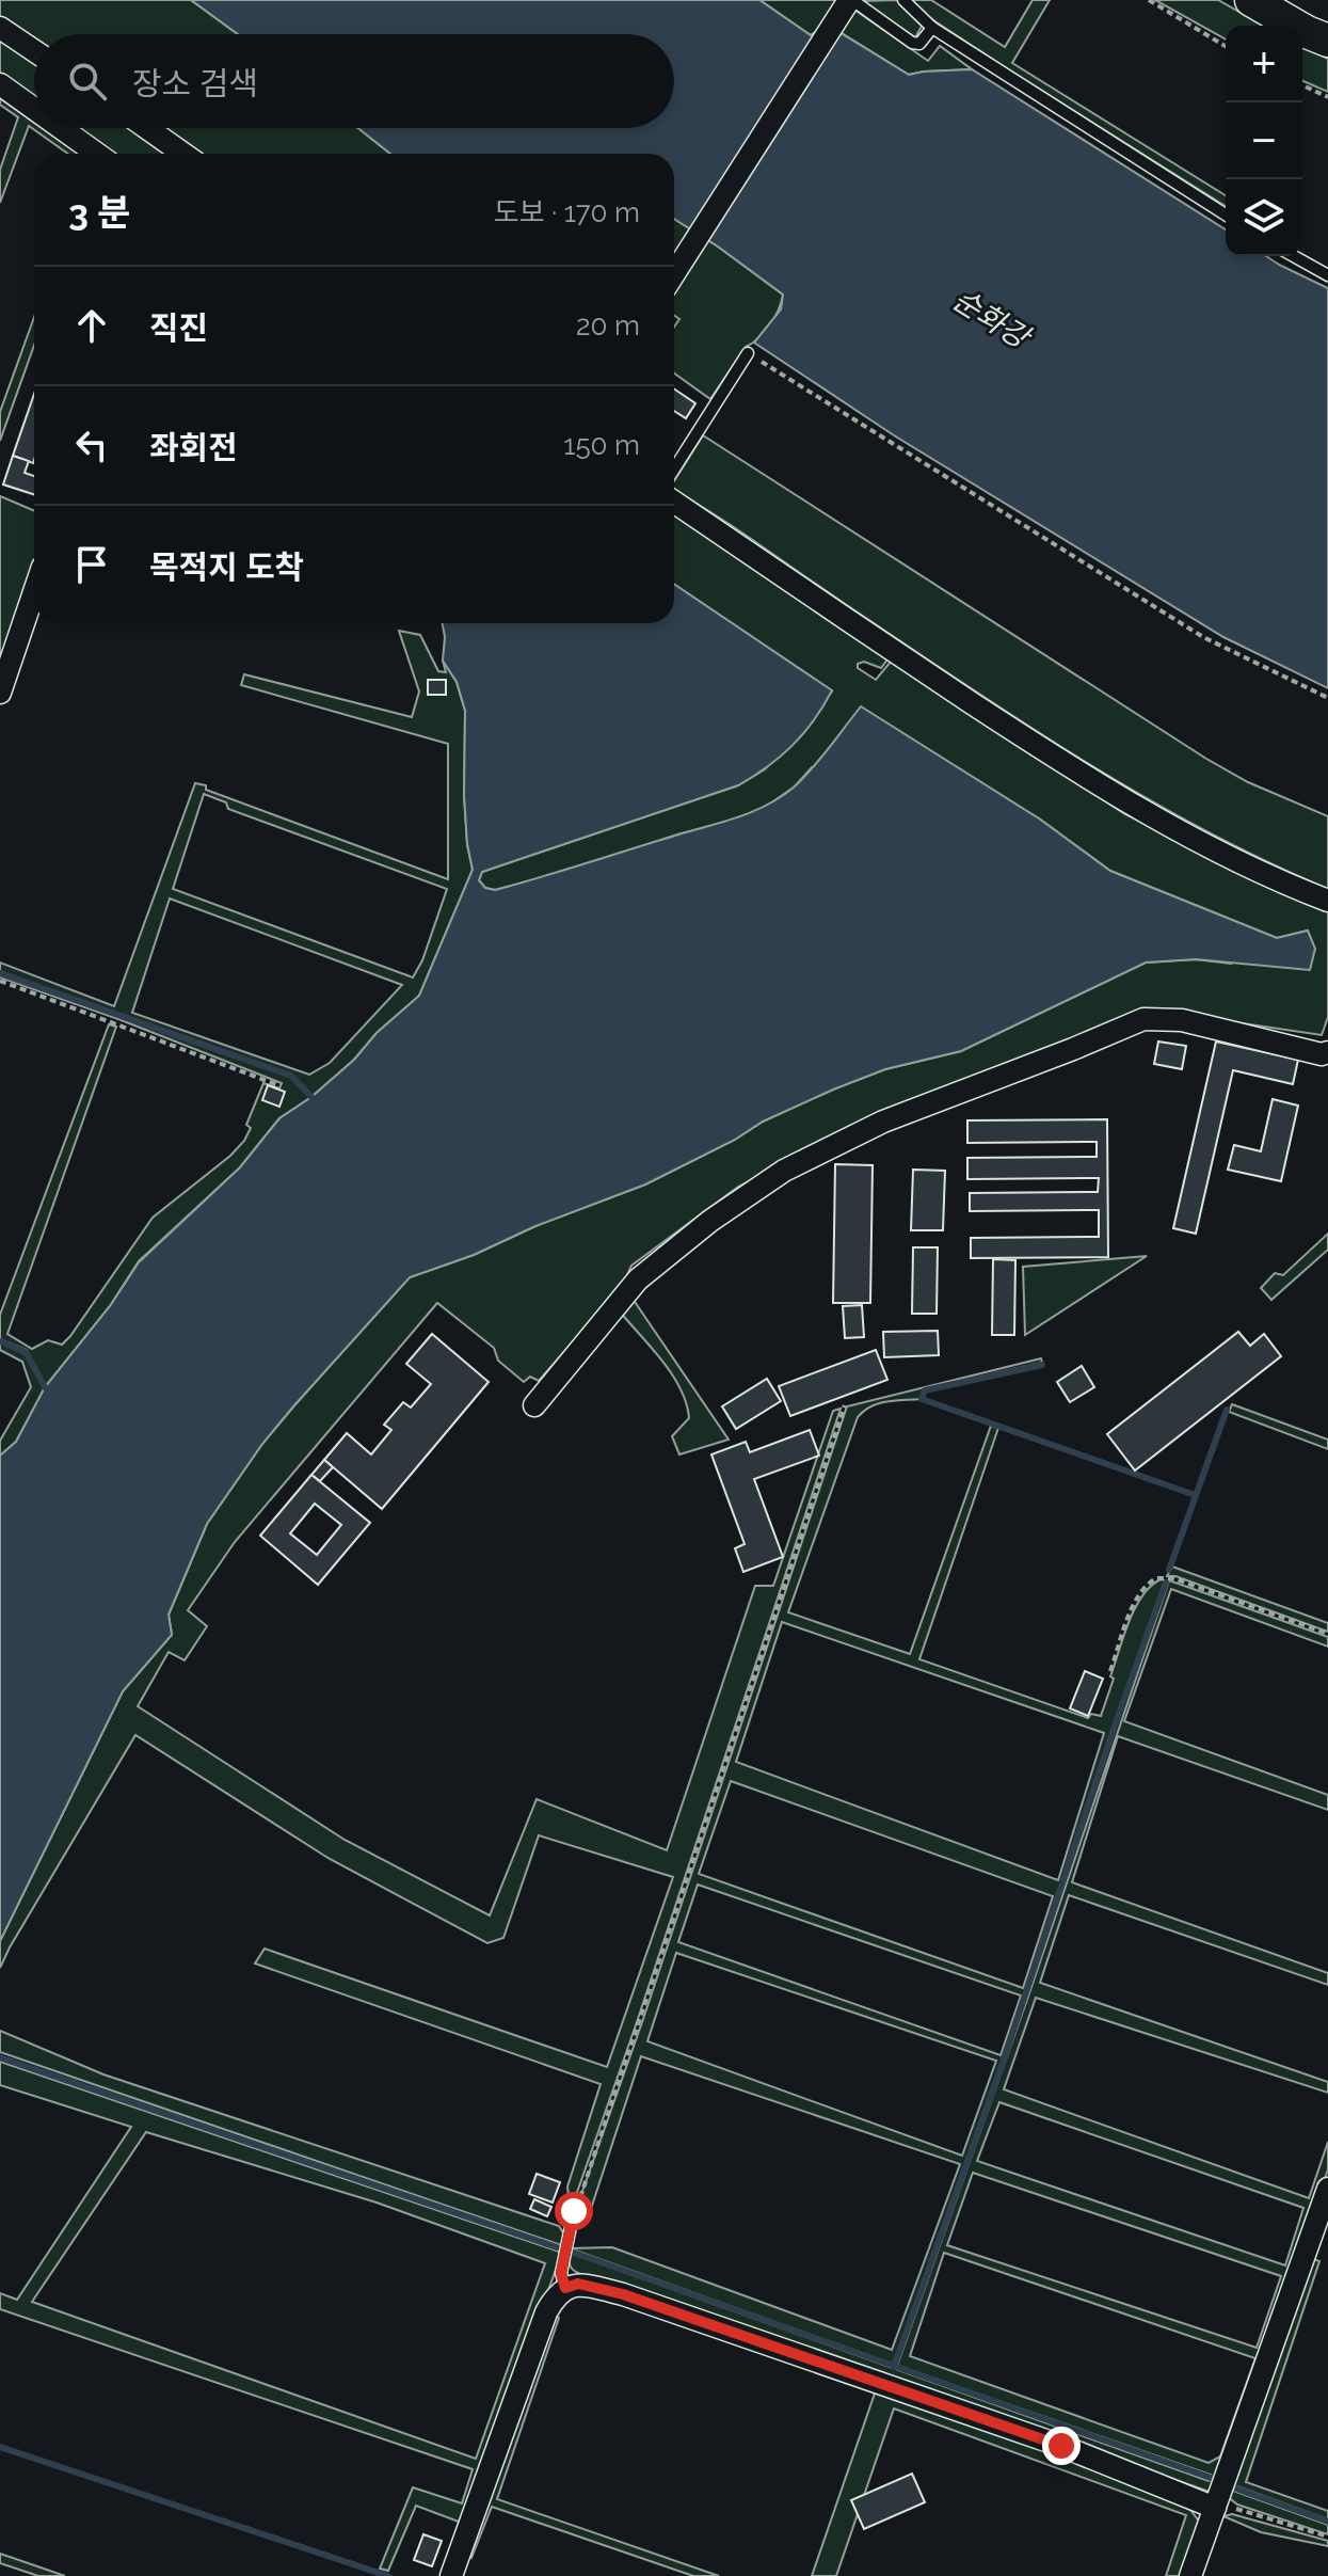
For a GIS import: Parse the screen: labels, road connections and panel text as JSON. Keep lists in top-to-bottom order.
{
  "water": ["순화강"],
  "page": {
    "map_buttons": ["+", "−"],
    "search": "장소 검색",
    "heading": ["3 분", "도보 · 170 m"],
    "list": [
      ["직진", "20 m"],
      ["좌회전", "150 m"],
      "목적지 도착"
    ]
  }
}
